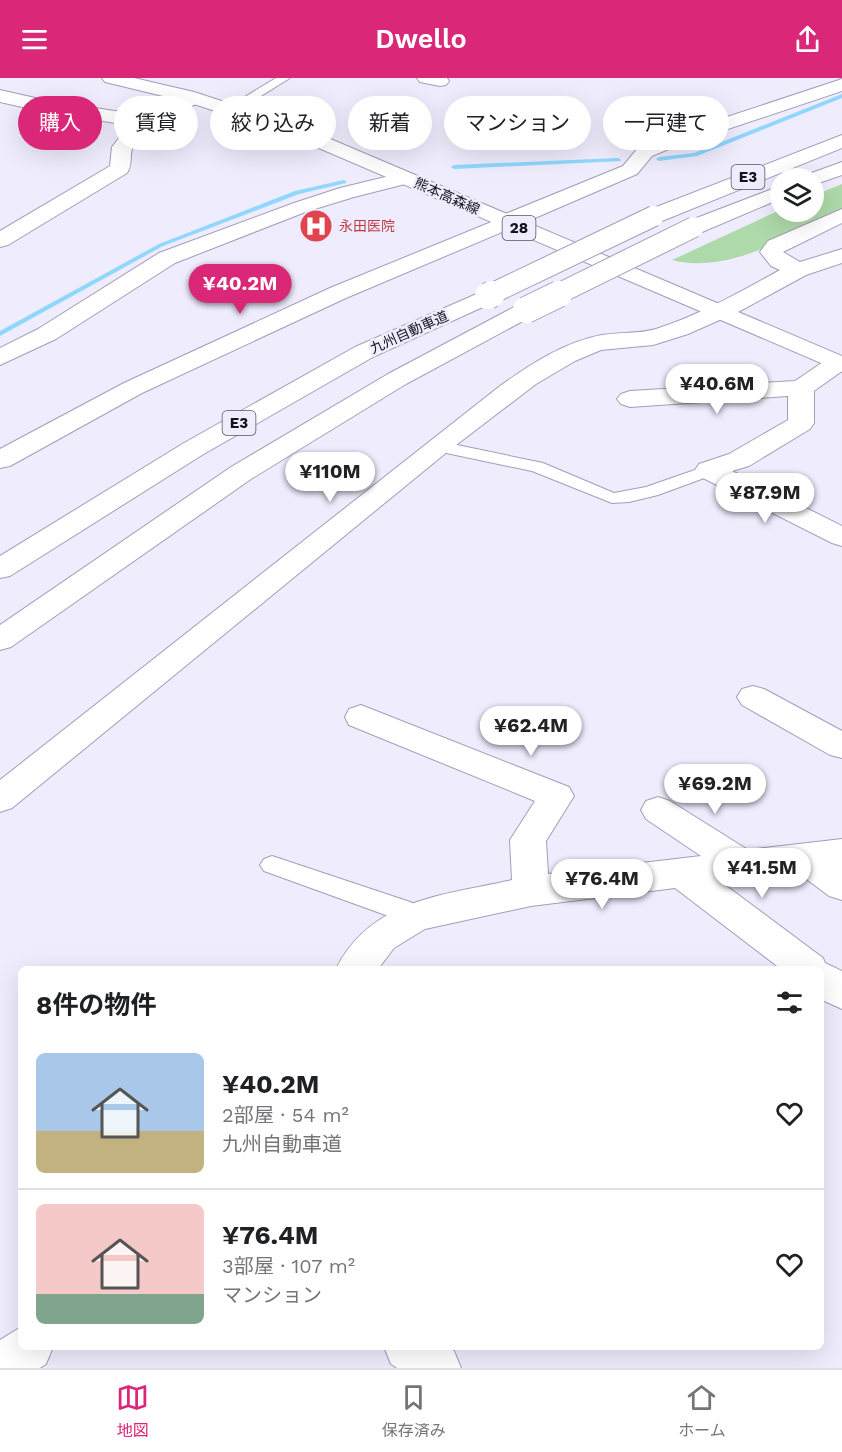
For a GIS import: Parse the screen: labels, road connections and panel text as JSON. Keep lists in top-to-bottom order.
{
  "streets": {
    "main road": [
      "E3",
      "熊本高森線",
      "28",
      "九州自動車道"
    ]
  },
  "places": {
    "hospital": ["永田医院"]
  },
  "page": {
    "header": "Dwello",
    "chip": [
      "購入",
      "賃貸",
      "絞り込み",
      "新着",
      "マンション",
      "一戸建て"
    ],
    "price": [
      "¥40.2M",
      "¥40.6M",
      "¥110M",
      "¥87.9M",
      "¥62.4M",
      "¥69.2M",
      "¥41.5M",
      "¥76.4M"
    ],
    "heading": "8件の物件",
    "list": [
      {
        "name": "¥40.2M",
        "note": "2部屋 · 54 m² · 九州自動車道"
      },
      {
        "name": "¥76.4M",
        "note": "3部屋 · 107 m² · マンション"
      }
    ],
    "tabs": ["地図", "保存済み", "ホーム"]
  }
}
